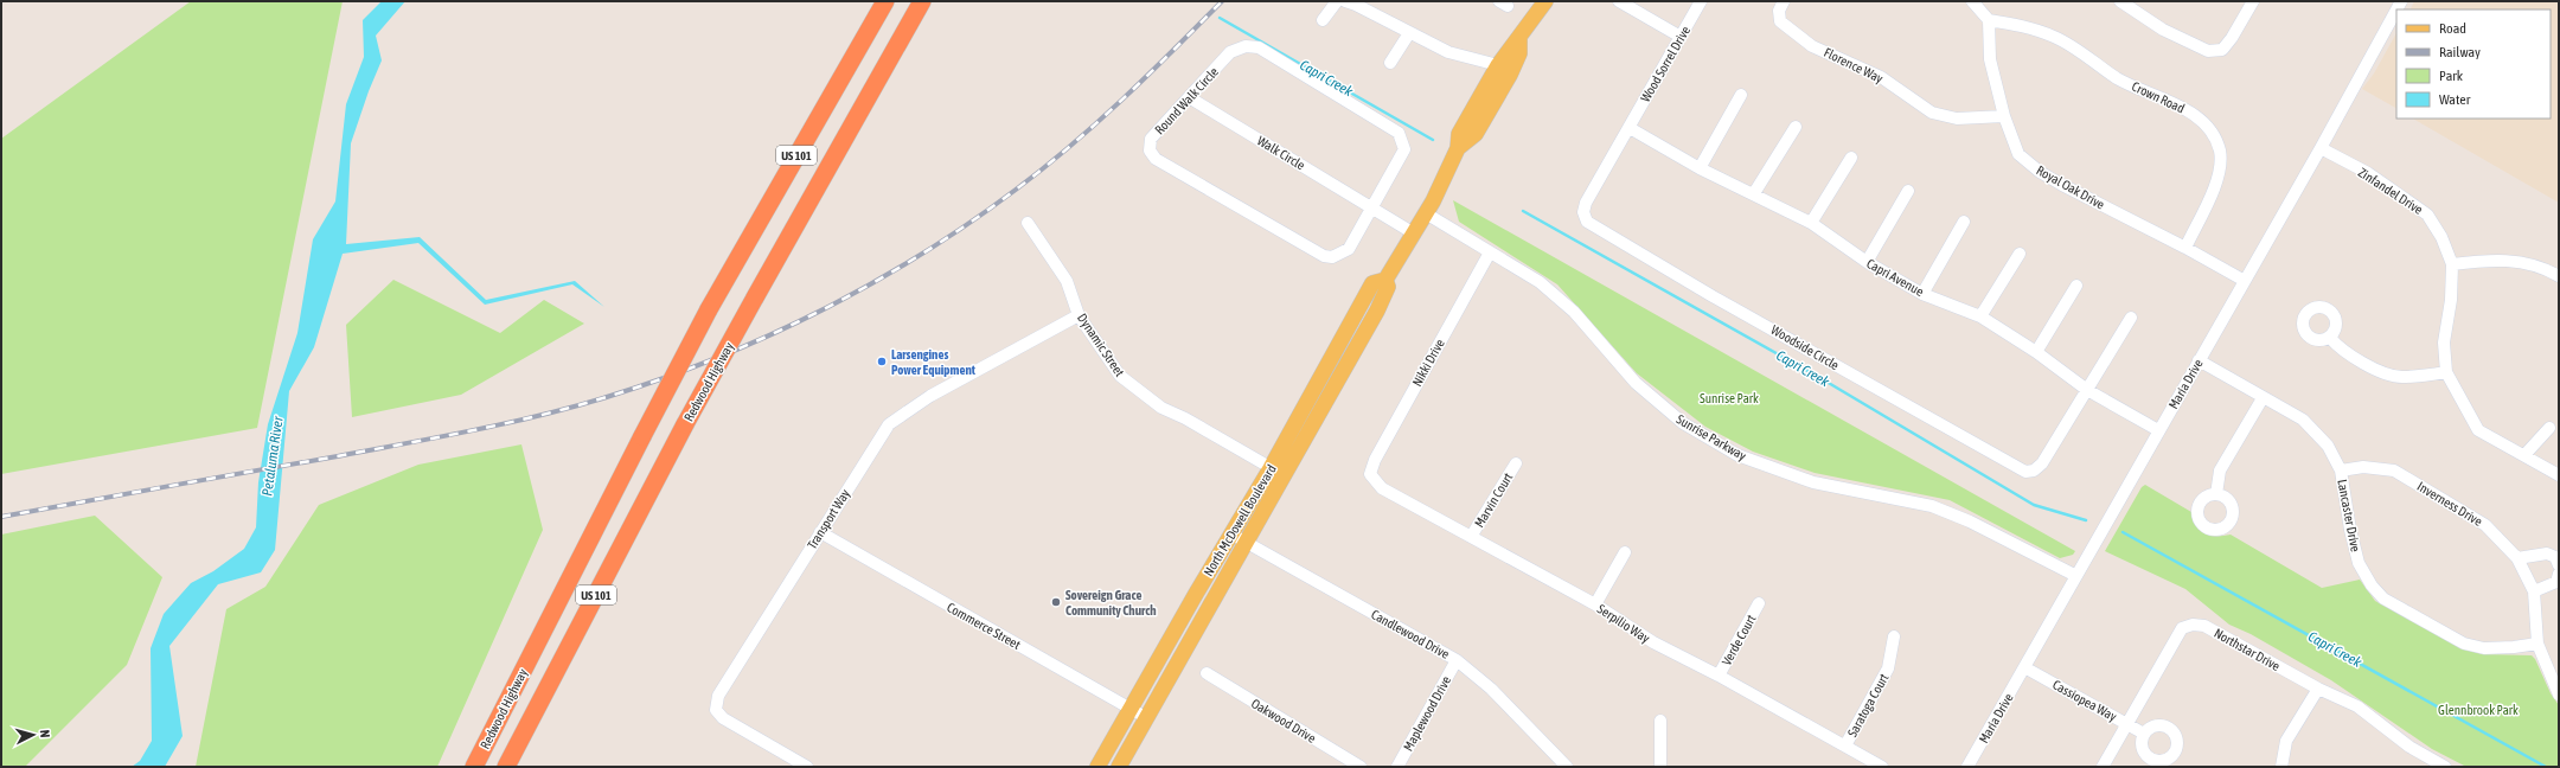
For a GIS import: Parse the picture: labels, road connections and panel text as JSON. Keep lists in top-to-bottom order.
{
  "streets": {
    "highway": ["US 101", "Redwood Highway"],
    "main road": ["North McDowell Boulevard"],
    "street": [
      "Wood Sorrel Drive",
      "Florence Way",
      "Crown Road",
      "Round Walk Circle",
      "Walk Circle",
      "Royal Oak Drive",
      "Zinfandel Drive",
      "Capri Avenue",
      "Dynamic Street",
      "Woodside Circle",
      "Nikki Drive",
      "Maria Drive",
      "Sunrise Parkway",
      "Marvin Court",
      "Inverness Drive",
      "Lancaster Drive",
      "Transport Way",
      "Serpilio Way",
      "Commerce Street",
      "Candlewood Drive",
      "Verde Court",
      "Northstar Drive",
      "Cassiopea Way",
      "Saratoga Court",
      "Maplewood Drive",
      "Oakwood Drive"
    ]
  },
  "crossings": [
    ["Wood Sorrel Drive", "Capri Avenue"],
    ["Wood Sorrel Drive", "Woodside Circle"],
    ["Florence Way", "Royal Oak Drive"],
    ["Crown Road", "Royal Oak Drive"],
    ["Round Walk Circle", "Walk Circle"],
    ["Royal Oak Drive", "Maria Drive"],
    ["Zinfandel Drive", "Maria Drive"],
    ["Capri Avenue", "Woodside Circle"],
    ["Capri Avenue", "Maria Drive"],
    ["Dynamic Street", "Transport Way"],
    ["Dynamic Street", "North McDowell Boulevard"],
    ["Nikki Drive", "Sunrise Parkway"],
    ["Nikki Drive", "Serpilio Way"],
    ["Maria Drive", "Sunrise Parkway"],
    ["Maria Drive", "Lancaster Drive"],
    ["Maria Drive", "Cassiopea Way"],
    ["Sunrise Parkway", "North McDowell Boulevard"],
    ["Marvin Court", "Serpilio Way"],
    ["Inverness Drive", "Lancaster Drive"],
    ["Transport Way", "Commerce Street"],
    ["North McDowell Boulevard", "Commerce Street"],
    ["North McDowell Boulevard", "Candlewood Drive"],
    ["Serpilio Way", "Verde Court"],
    ["Serpilio Way", "Saratoga Court"],
    ["Candlewood Drive", "Maplewood Drive"],
    ["Northstar Drive", "Cassiopea Way"]
  ],
  "water": ["Capri Creek", "Petaluma River"],
  "parks": ["Sunrise Park", "Glennbrook Park"],
  "places": ["Larsengines Power Equipment", "Sovereign Grace Community Church"],
  "legend": [
    "Road",
    "Railway",
    "Park",
    "Water"
  ],
  "north": "right"
}
